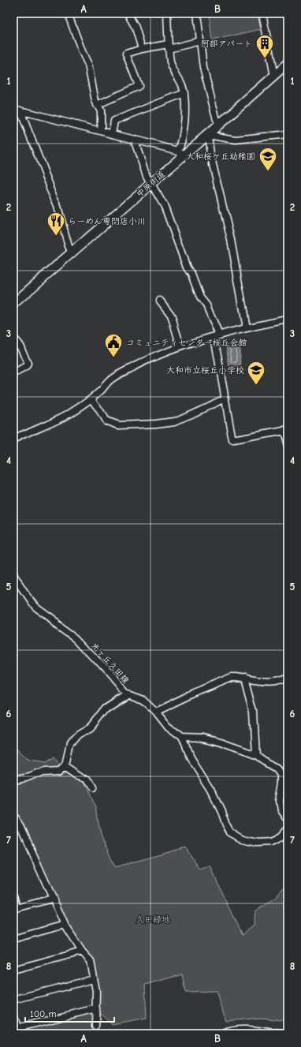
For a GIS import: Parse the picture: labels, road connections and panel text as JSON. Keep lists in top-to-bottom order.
{
  "streets": {
    "main road": ["中原街道"],
    "street": ["光ヶ丘久田線"]
  },
  "parks": ["久田緑地"],
  "places": {
    "building": ["阿部アパート"],
    "school or university": ["大和桜ケ丘幼稚園", "大和市立桜丘小学校"],
    "restaurant": ["らーめん専門店小川"],
    "public building": ["コミュニティセンター桜丘会館"]
  },
  "scale_bar": "100 m",
  "grid": {
    "columns": ["A", "B"],
    "rows": [
      "1",
      "2",
      "3",
      "4",
      "5",
      "6",
      "7",
      "8"
    ]
  }
}
